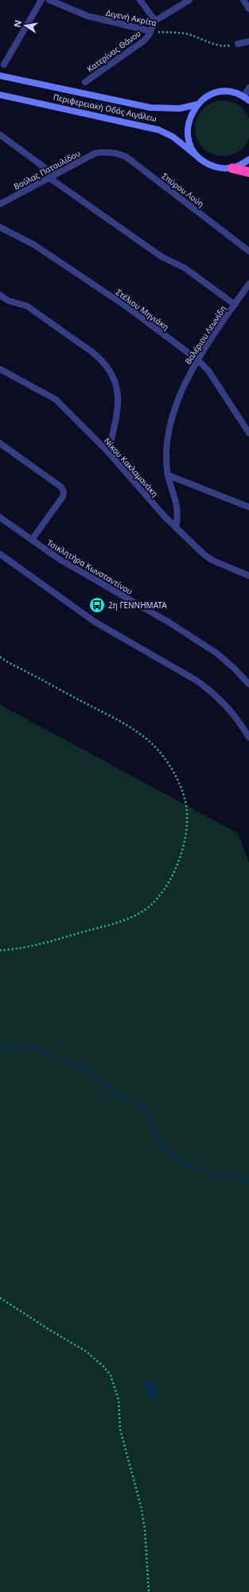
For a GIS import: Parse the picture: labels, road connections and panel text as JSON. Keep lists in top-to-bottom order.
{
  "streets": {
    "main road": ["Περιφερειακή Οδός Αιγάλεω"],
    "street": [
      "Διγενή Ακρίτα",
      "Κατερίνας Θάνου",
      "Βούλας Πατουλίδου",
      "Σπύρου Λούη",
      "Στέλιου Μηγιάκη",
      "Βαλέριου Λεωνίδη",
      "Νίκου Κακλαμανάκη",
      "Τσικλητήρα Κωνσταντίνου"
    ]
  },
  "crossings": [
    ["Διγενή Ακρίτα", "Κατερίνας Θάνου"],
    ["Βούλας Πατουλίδου", "Σπύρου Λούη"],
    ["Στέλιου Μηγιάκη", "Βαλέριου Λεωνίδη"],
    ["Βαλέριου Λεωνίδη", "Νίκου Κακλαμανάκη"]
  ],
  "places": {
    "bus stop": ["2η ΓΕΝΝΗΜΑΤΑ"]
  },
  "north": "left"
}
